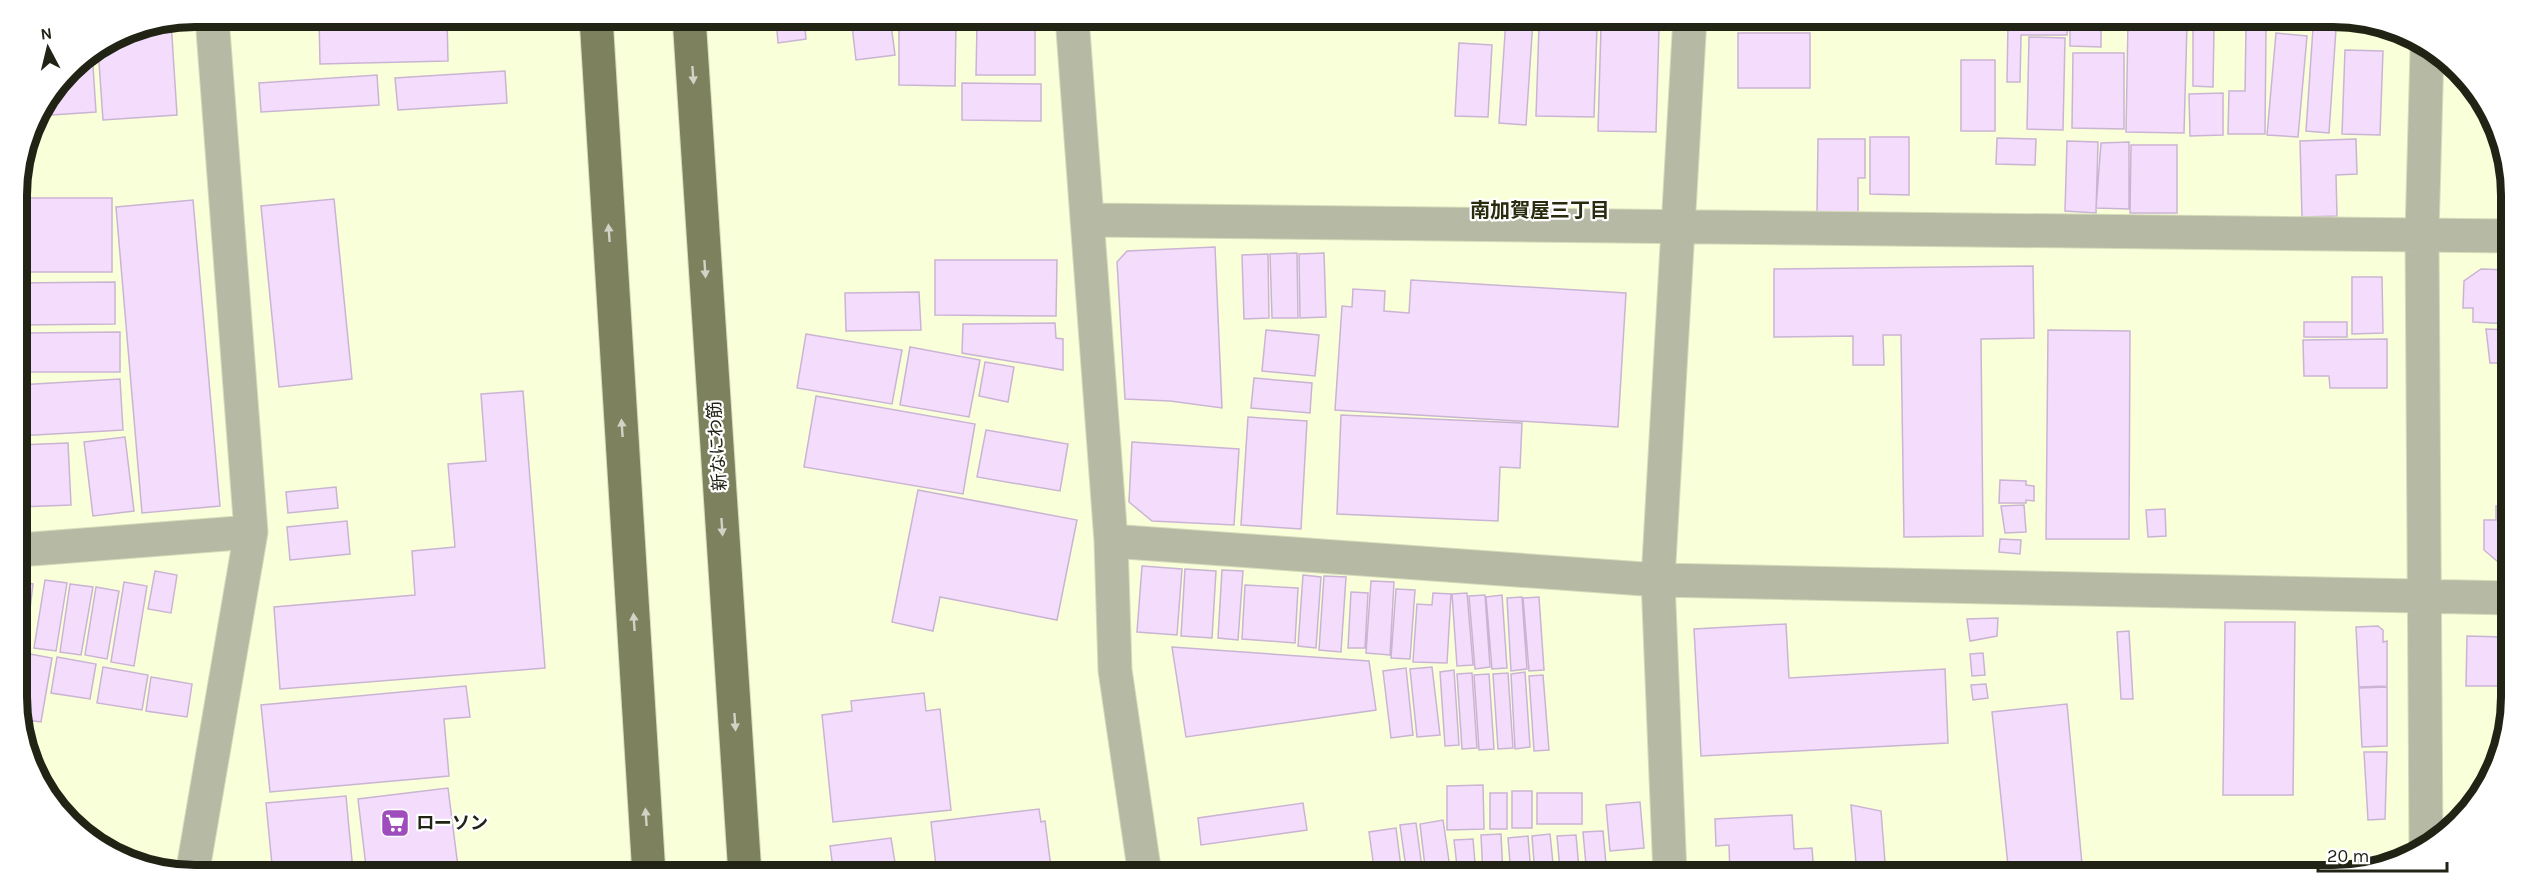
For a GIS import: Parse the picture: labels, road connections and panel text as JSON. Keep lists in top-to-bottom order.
{
  "streets": {
    "main road": ["新なにわ筋"]
  },
  "districts": ["南加賀屋三丁目"],
  "places": {
    "supermarket": ["ローソン"]
  },
  "scale_bar": "20 m",
  "north": "top"
}
